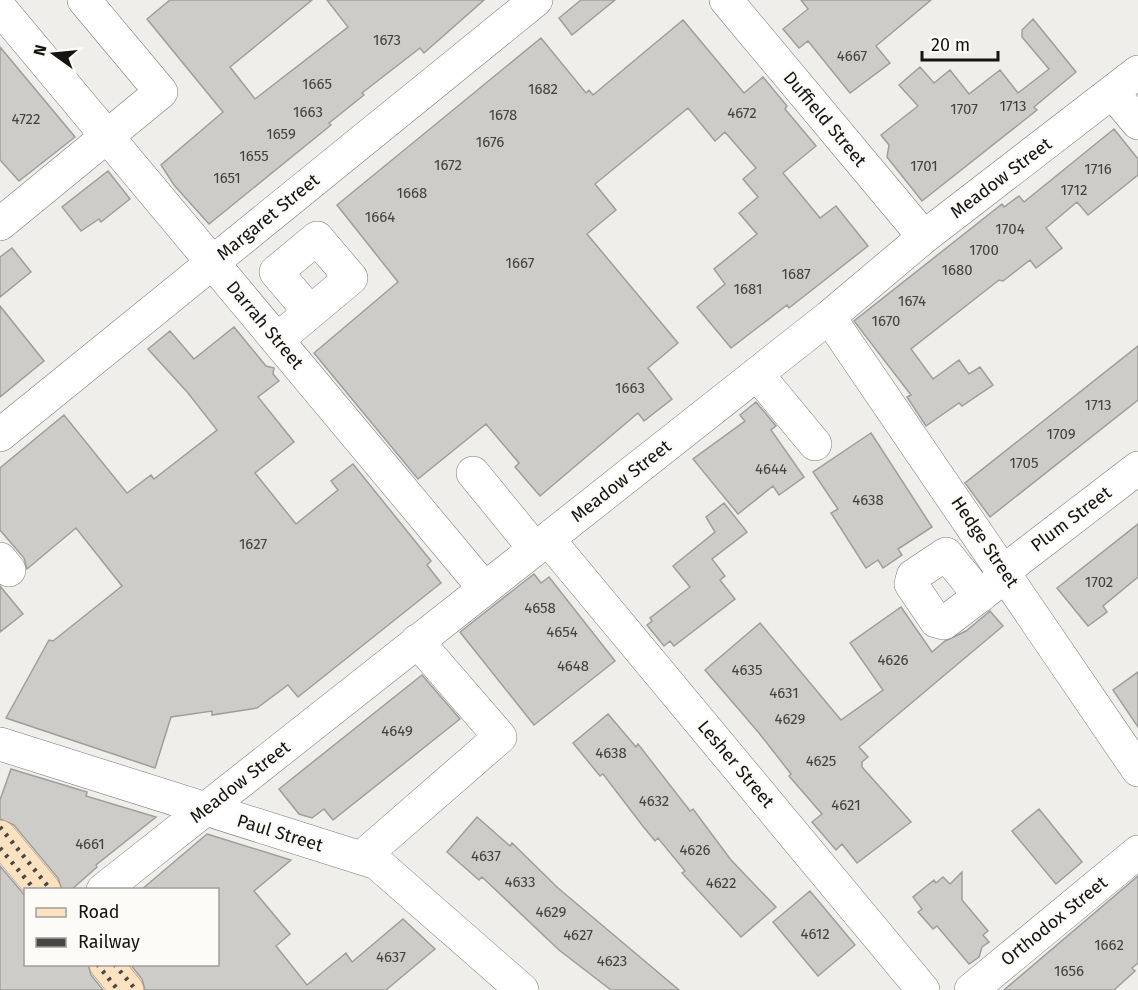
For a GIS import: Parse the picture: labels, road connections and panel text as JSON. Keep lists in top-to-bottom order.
{
  "streets": {
    "street": [
      "Duffield Street",
      "Meadow Street",
      "Margaret Street",
      "Darrah Street",
      "Plum Street",
      "Hedge Street",
      "Lesher Street",
      "Paul Street",
      "Orthodox Street"
    ]
  },
  "crossings": [
    ["Duffield Street", "Meadow Street"],
    ["Meadow Street", "Darrah Street"],
    ["Meadow Street", "Hedge Street"],
    ["Meadow Street", "Lesher Street"],
    ["Meadow Street", "Paul Street"],
    ["Margaret Street", "Darrah Street"],
    ["Plum Street", "Hedge Street"]
  ],
  "house_numbers": [
    "1673",
    "4667",
    "1665",
    "1682",
    "1713",
    "1707",
    "1663",
    "4672",
    "1678",
    "4722",
    "1659",
    "1676",
    "1655",
    "1672",
    "1701",
    "1716",
    "1651",
    "1712",
    "1668",
    "1664",
    "1704",
    "1700",
    "1667",
    "1680",
    "1687",
    "1681",
    "1674",
    "1670",
    "1663",
    "1713",
    "1709",
    "1705",
    "4644",
    "4638",
    "1627",
    "1702",
    "4658",
    "4654",
    "4626",
    "4648",
    "4635",
    "4631",
    "4629",
    "4649",
    "4638",
    "4625",
    "4632",
    "4621",
    "4661",
    "4626",
    "4637",
    "4633",
    "4622",
    "4629",
    "4612",
    "4627",
    "1662",
    "4637",
    "4623",
    "1656"
  ],
  "legend": ["Road", "Railway"],
  "scale_bar": "20 m",
  "north": "left"
}
